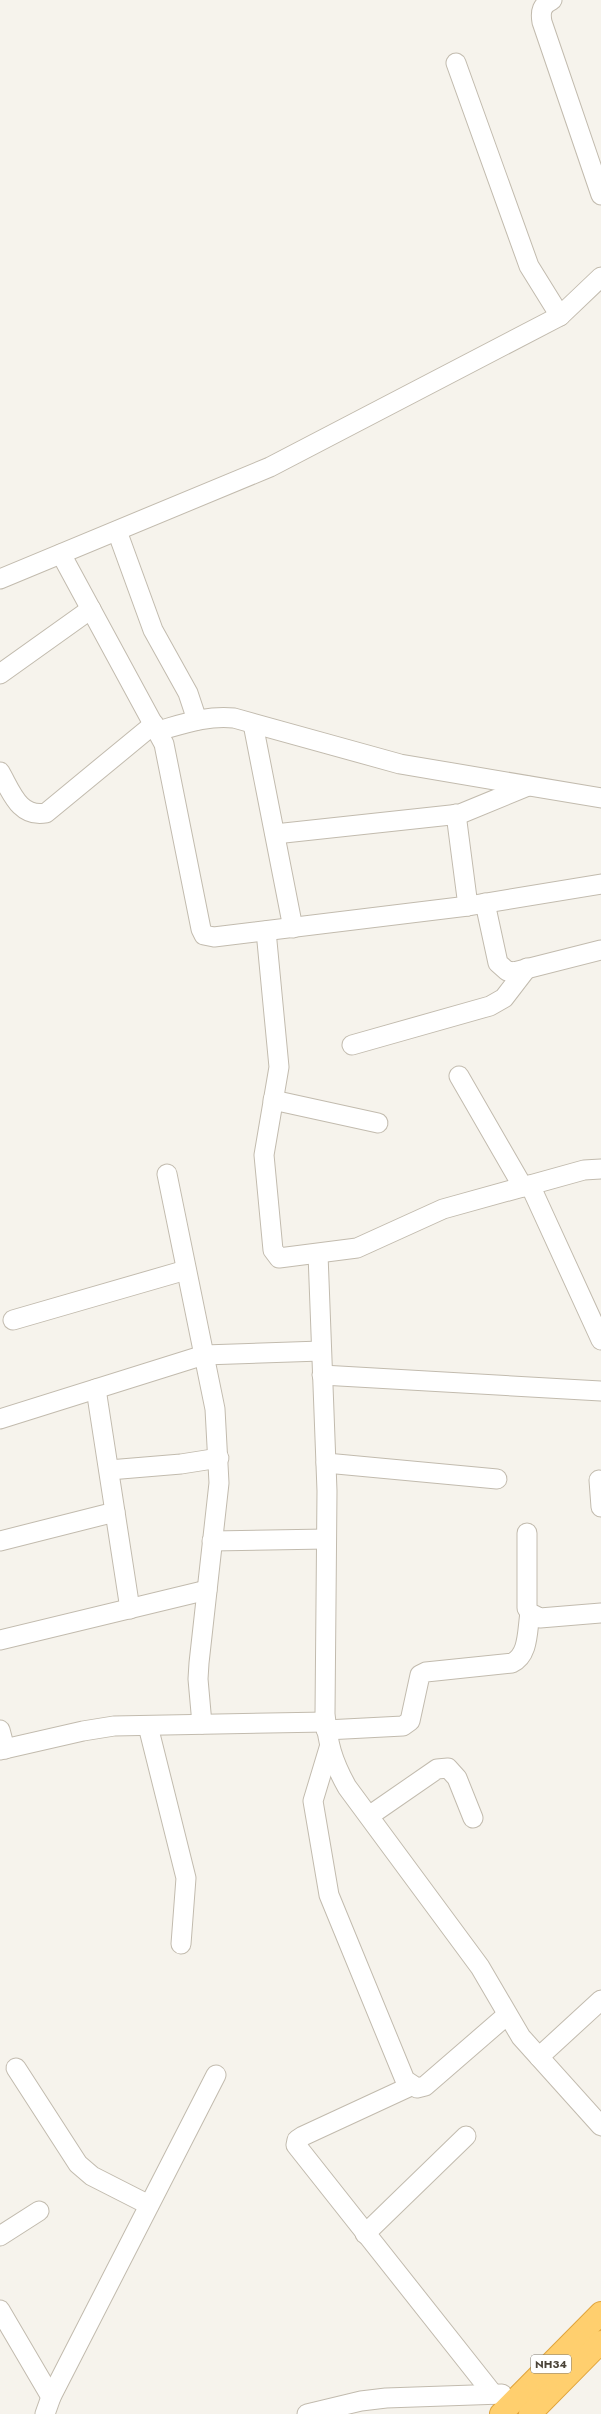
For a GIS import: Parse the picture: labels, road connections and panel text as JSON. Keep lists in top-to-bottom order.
{
  "streets": {
    "highway": ["NH34"]
  }
}
